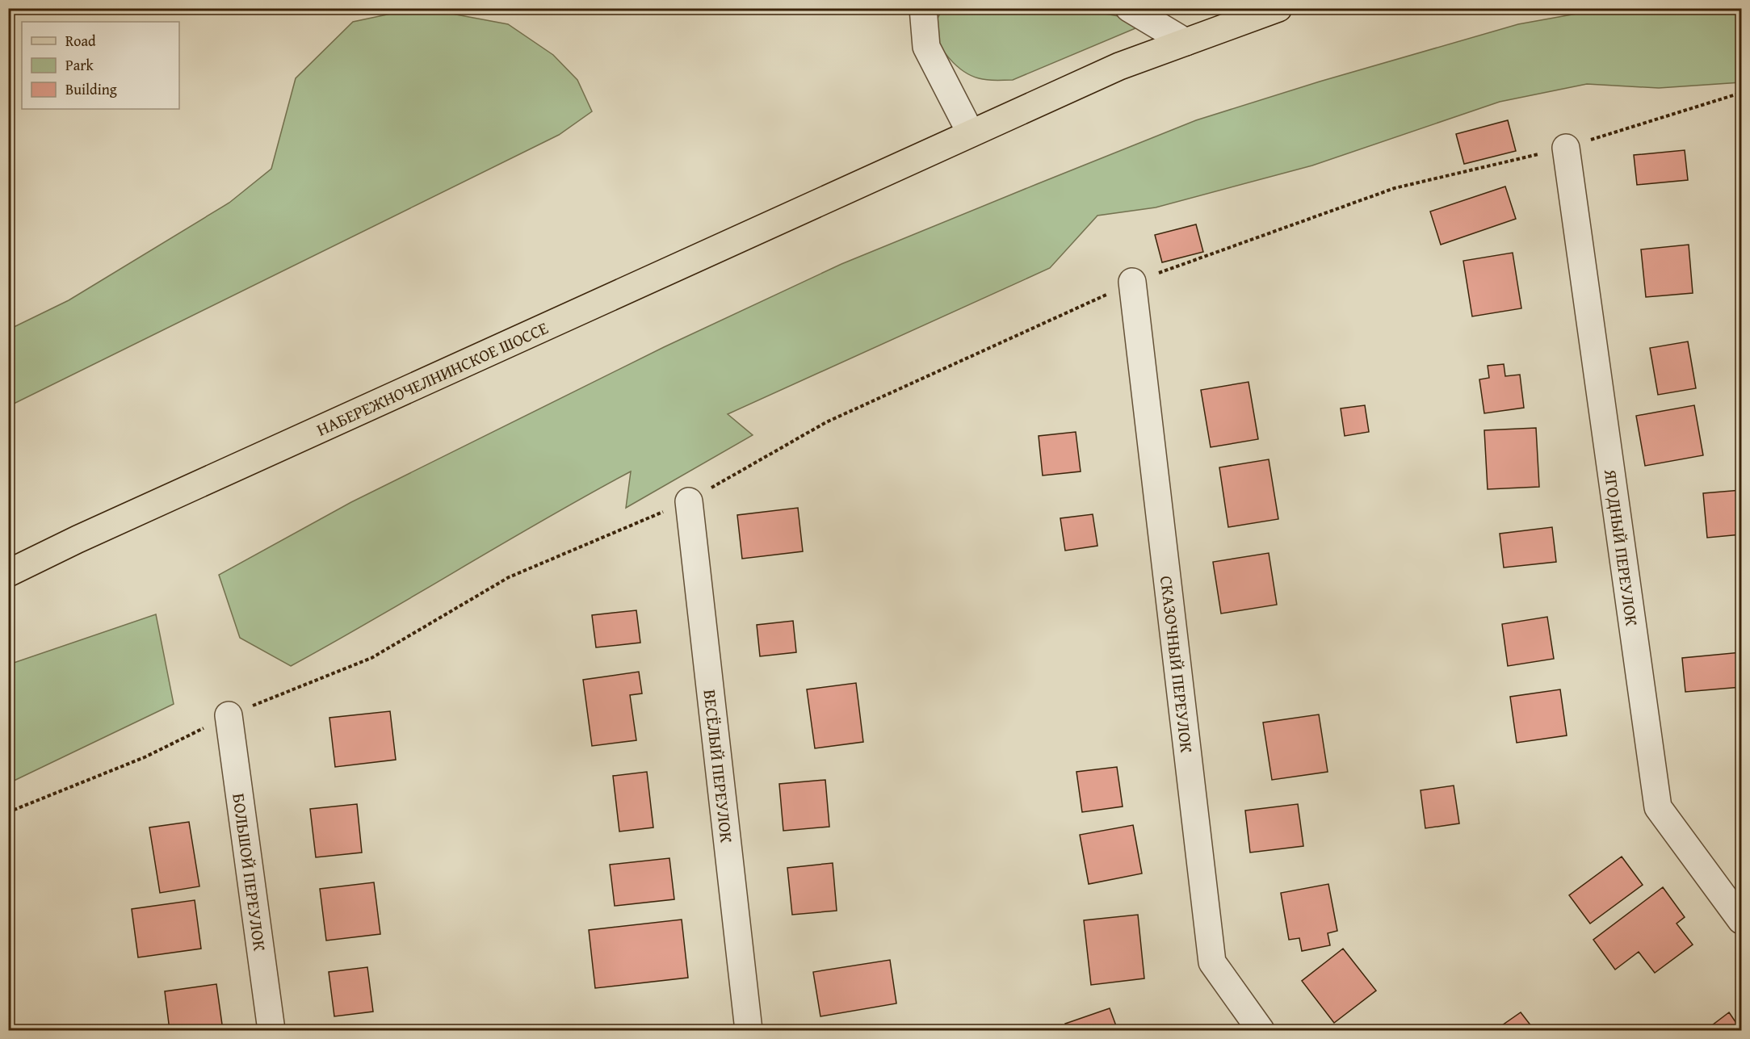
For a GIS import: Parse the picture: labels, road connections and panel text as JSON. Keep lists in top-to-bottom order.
{
  "streets": {
    "main road": ["НАБЕРЕЖНОЧЕЛНИНСКОЕ ШОССЕ"],
    "street": [
      "ЯГОДНЫЙ ПЕРЕУЛОК",
      "СКАЗОЧНЫЙ ПЕРЕУЛОК",
      "ВЕСЁЛЫЙ ПЕРЕУЛОК",
      "БОЛЬШОЙ ПЕРЕУЛОК"
    ]
  },
  "legend": ["Road", "Park", "Building"]
}
